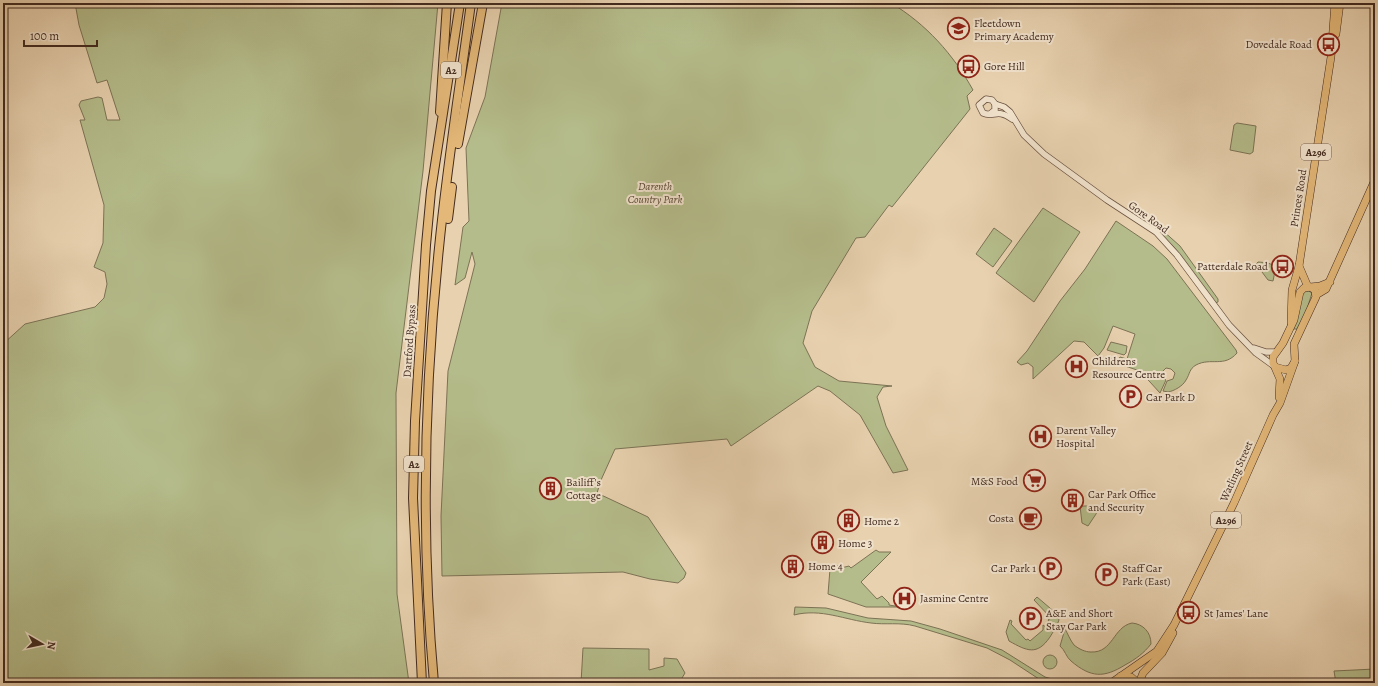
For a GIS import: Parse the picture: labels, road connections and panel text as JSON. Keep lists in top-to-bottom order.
{
  "streets": {
    "highway": ["A2", "Dartford Bypass"],
    "main road": ["A296", "Princes Road", "Watling Street"],
    "street": ["Gore Road"]
  },
  "crossings": [
    ["A2", "Dartford Bypass"],
    ["Gore Road", "Watling Street"]
  ],
  "parks": ["Darenth Country Park"],
  "places": {
    "school or university": ["Fleetdown Primary Academy"],
    "bus stop": [
      "Dovedale Road",
      "Gore Hill",
      "Patterdale Road",
      "St James' Lane"
    ],
    "hospital": ["Childrens Resource Centre", "Darent Valley Hospital", "Jasmine Centre"],
    "parking": [
      "Car Park D",
      "Car Park 1",
      "Staff Car Park (East)",
      "A&E and Short Stay Car Park"
    ],
    "supermarket": ["M&S Food"],
    "building": [
      "Bailiff's Cottage",
      "Car Park Office and Security",
      "Home 2",
      "Home 3",
      "Home 4"
    ],
    "cafe": ["Costa"]
  },
  "scale_bar": "100 m",
  "north": "right"
}
